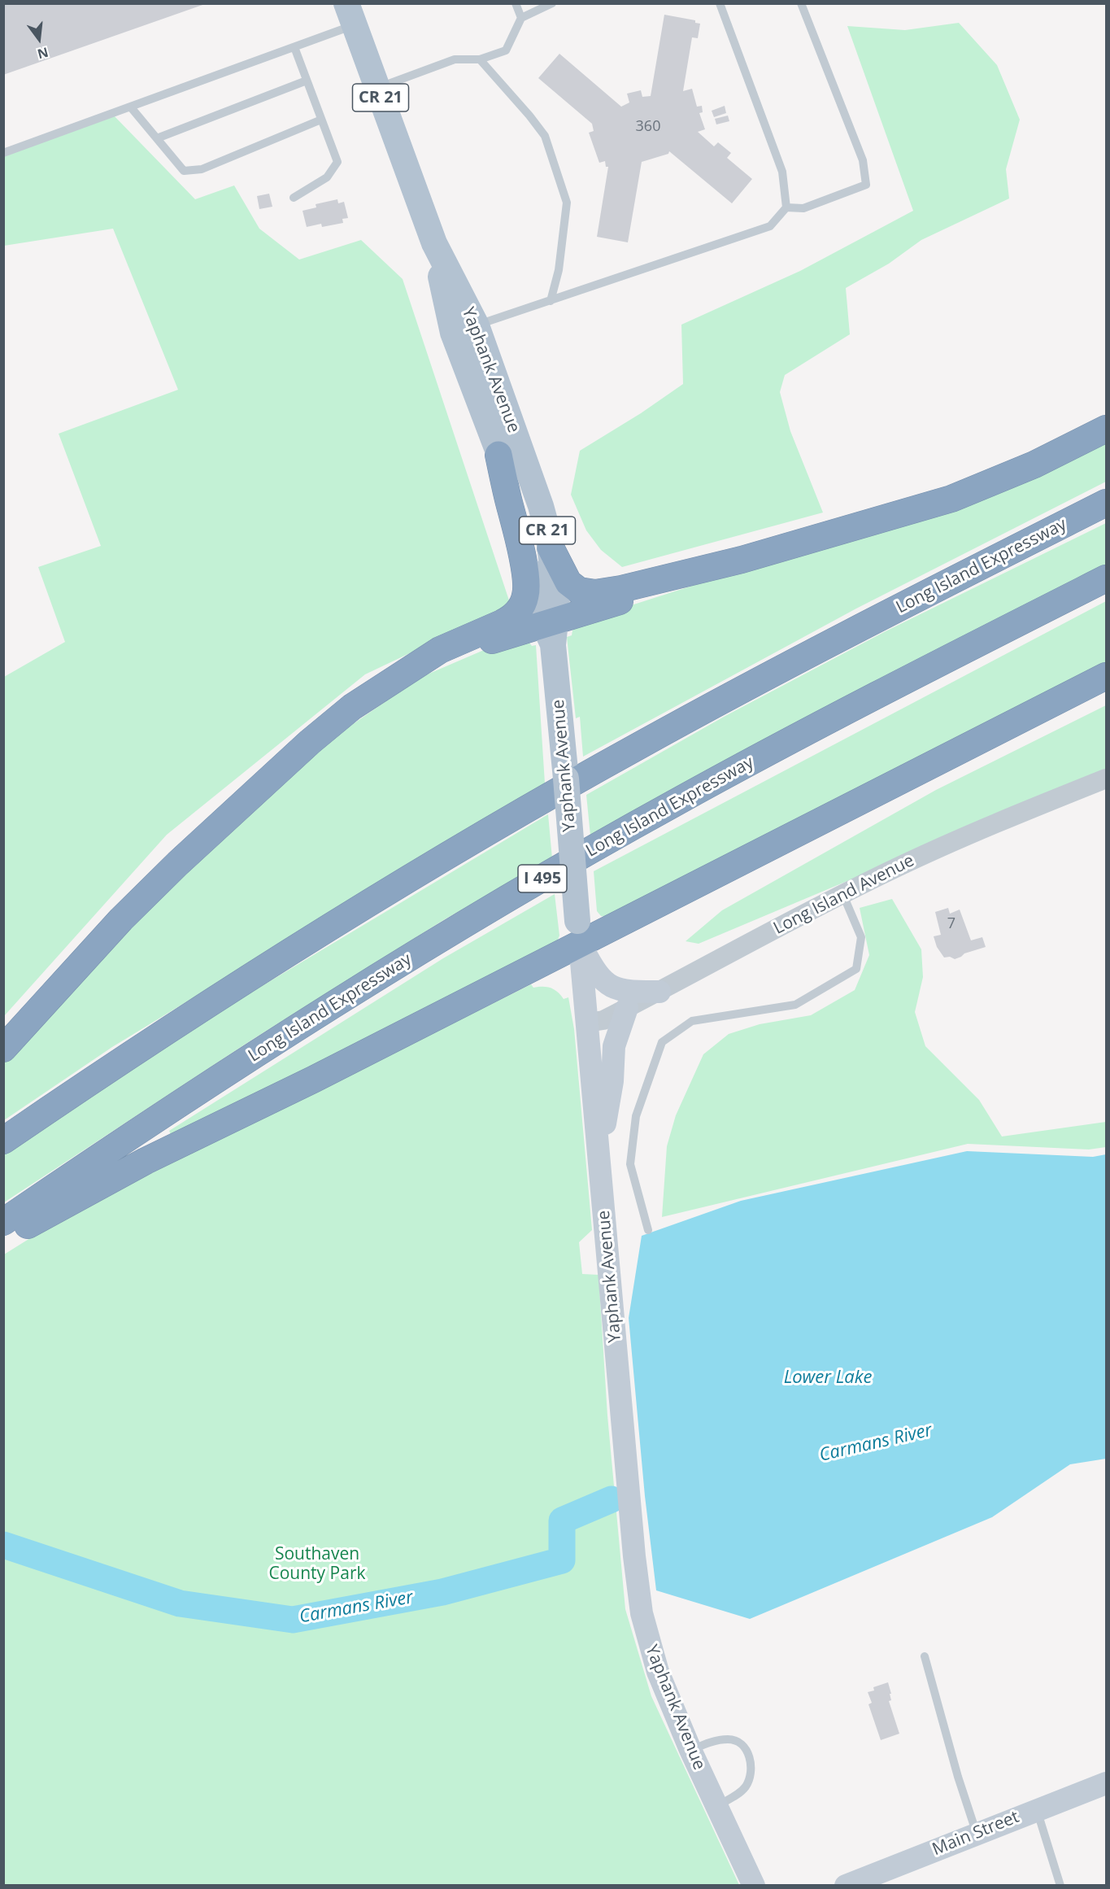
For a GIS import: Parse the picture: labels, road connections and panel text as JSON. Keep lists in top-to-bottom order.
{
  "streets": {
    "highway": ["Long Island Expressway", "I 495"],
    "main road": ["CR 21", "Yaphank Avenue", "Main Street"],
    "street": ["Long Island Avenue"]
  },
  "crossings": [
    ["Yaphank Avenue", "Long Island Avenue"]
  ],
  "water": ["Lower Lake", "Carmans River"],
  "parks": ["Southaven County Park"],
  "house_numbers": ["360", "7"],
  "north": "bottom"
}
